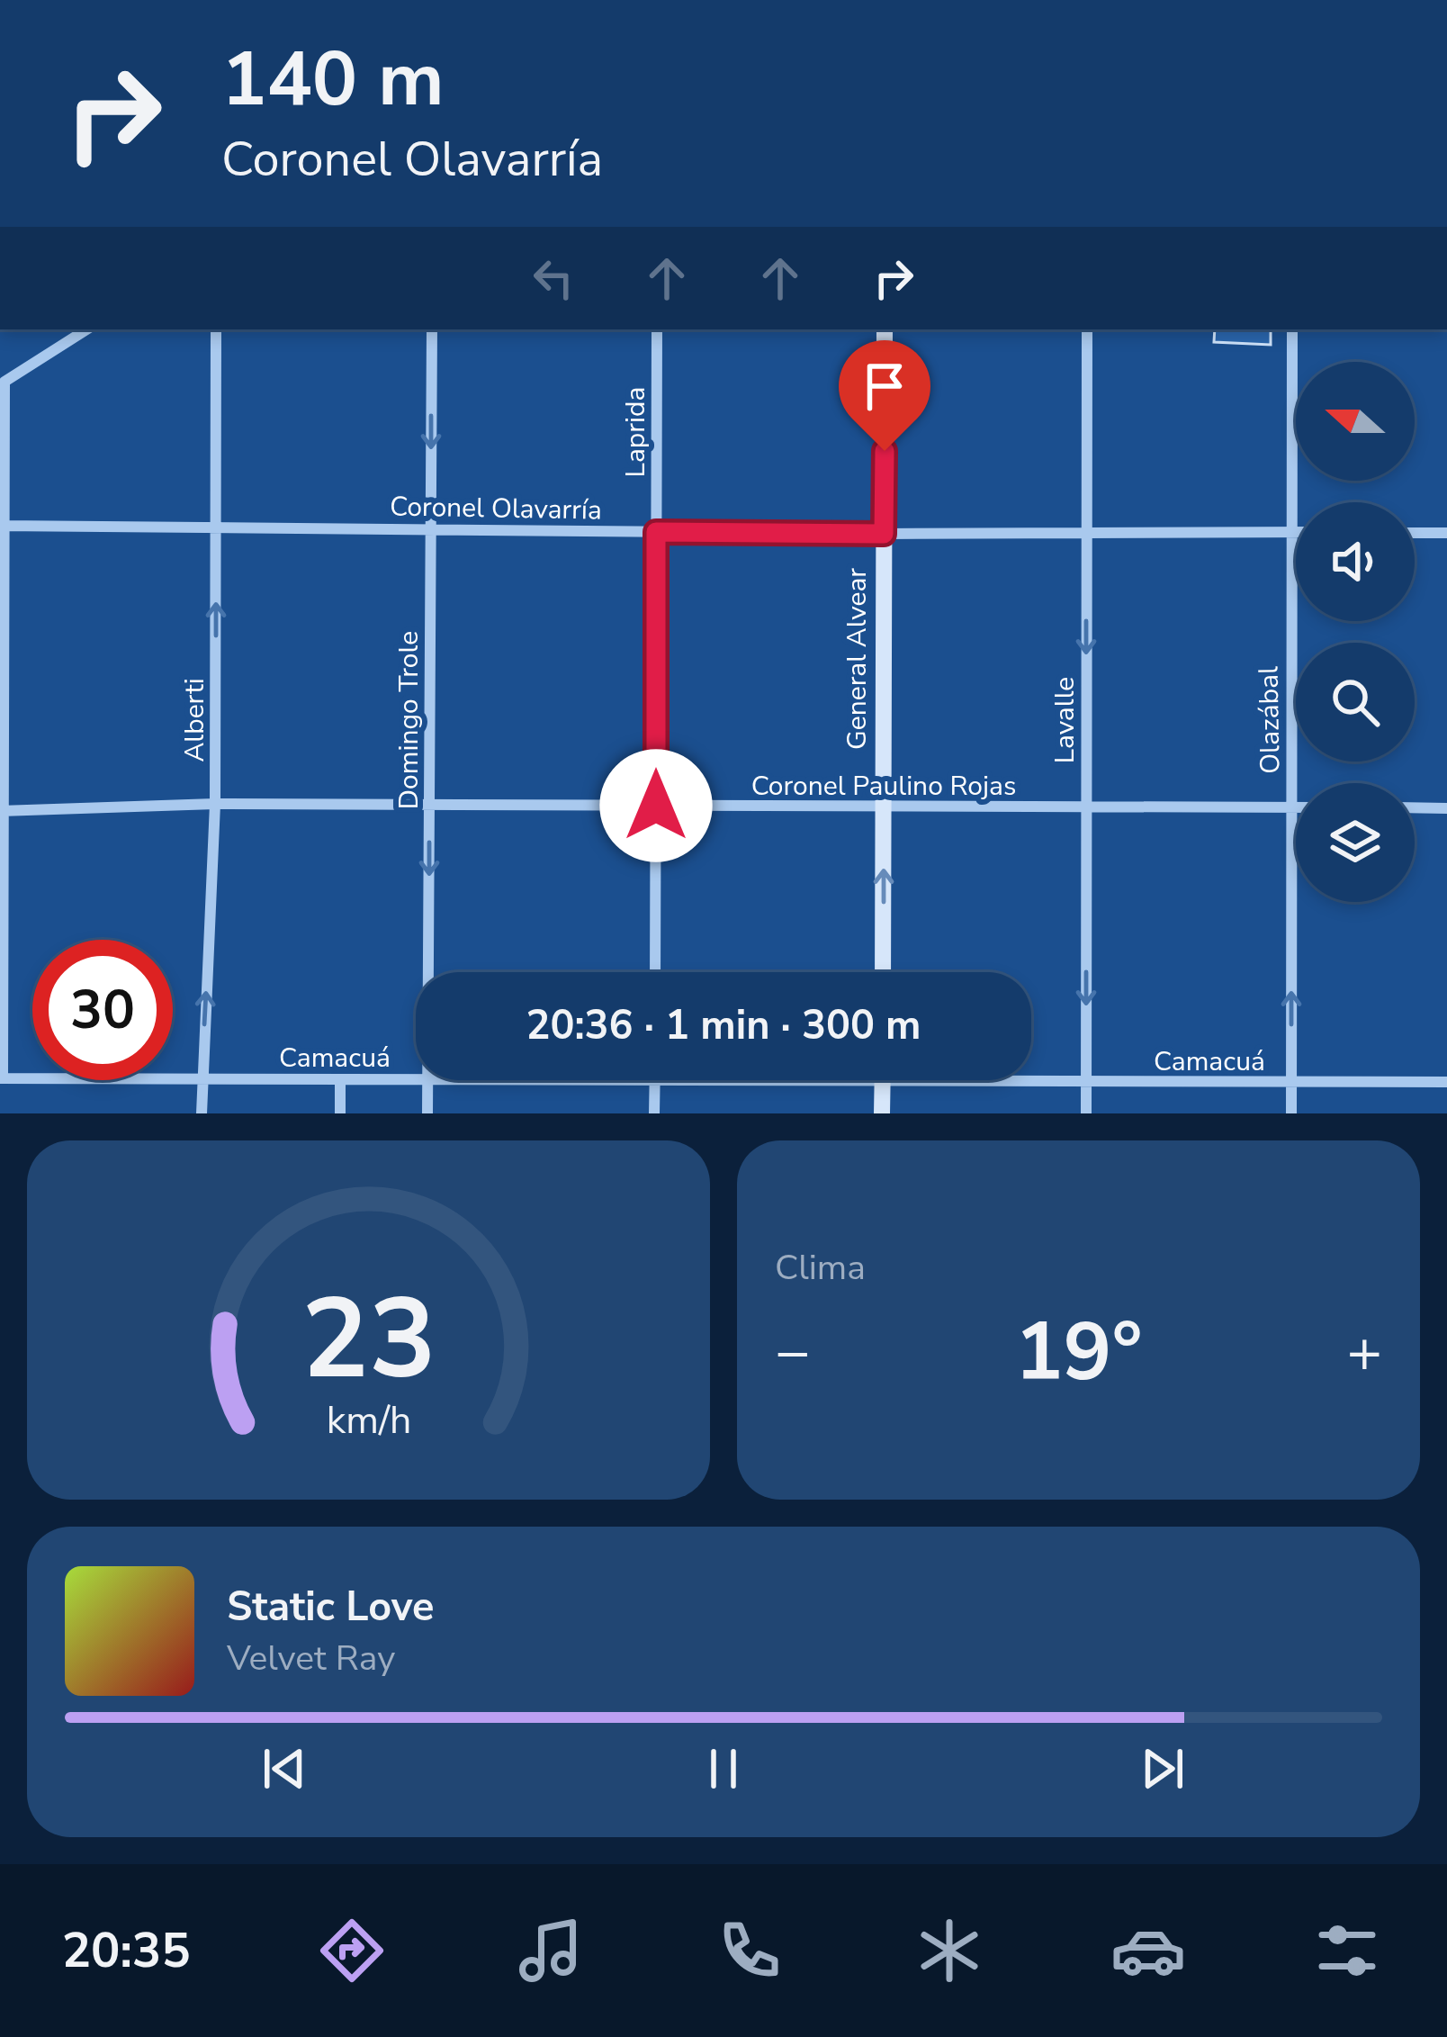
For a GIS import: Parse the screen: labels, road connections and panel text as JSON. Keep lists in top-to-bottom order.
{
  "streets": {
    "street": [
      "Laprida",
      "Coronel Olavarría",
      "General Alvear",
      "Alberti",
      "Domingo Trole",
      "Lavalle",
      "Olazábal",
      "Coronel Paulino Rojas",
      "Camacuá"
    ]
  },
  "crossings": [
    ["Laprida", "Coronel Olavarría"],
    ["Laprida", "Coronel Paulino Rojas"],
    ["Coronel Olavarría", "General Alvear"],
    ["Coronel Olavarría", "Alberti"],
    ["Coronel Olavarría", "Domingo Trole"],
    ["Coronel Olavarría", "Lavalle"],
    ["Coronel Olavarría", "Olazábal"],
    ["General Alvear", "Coronel Paulino Rojas"],
    ["Alberti", "Coronel Paulino Rojas"],
    ["Alberti", "Camacuá"],
    ["Domingo Trole", "Coronel Paulino Rojas"],
    ["Lavalle", "Coronel Paulino Rojas"],
    ["Lavalle", "Camacuá"],
    ["Olazábal", "Coronel Paulino Rojas"],
    ["Olazábal", "Camacuá"]
  ],
  "one_way": [
    "Alberti",
    "Domingo Trole",
    "Lavalle",
    "Olazábal"
  ],
  "north": "left",
  "page": {
    "turn": ["140 m", "Coronel Olavarría"],
    "limit": "30",
    "trip": "20:36 · 1 min · 300 m",
    "tile": "Clima",
    "heat": ["−", "19°", "+"],
    "song": ["Static Love", "Velvet Ray"],
    "tabs": "20:35",
    "gauge": ["23", "km/h"]
  }
}
